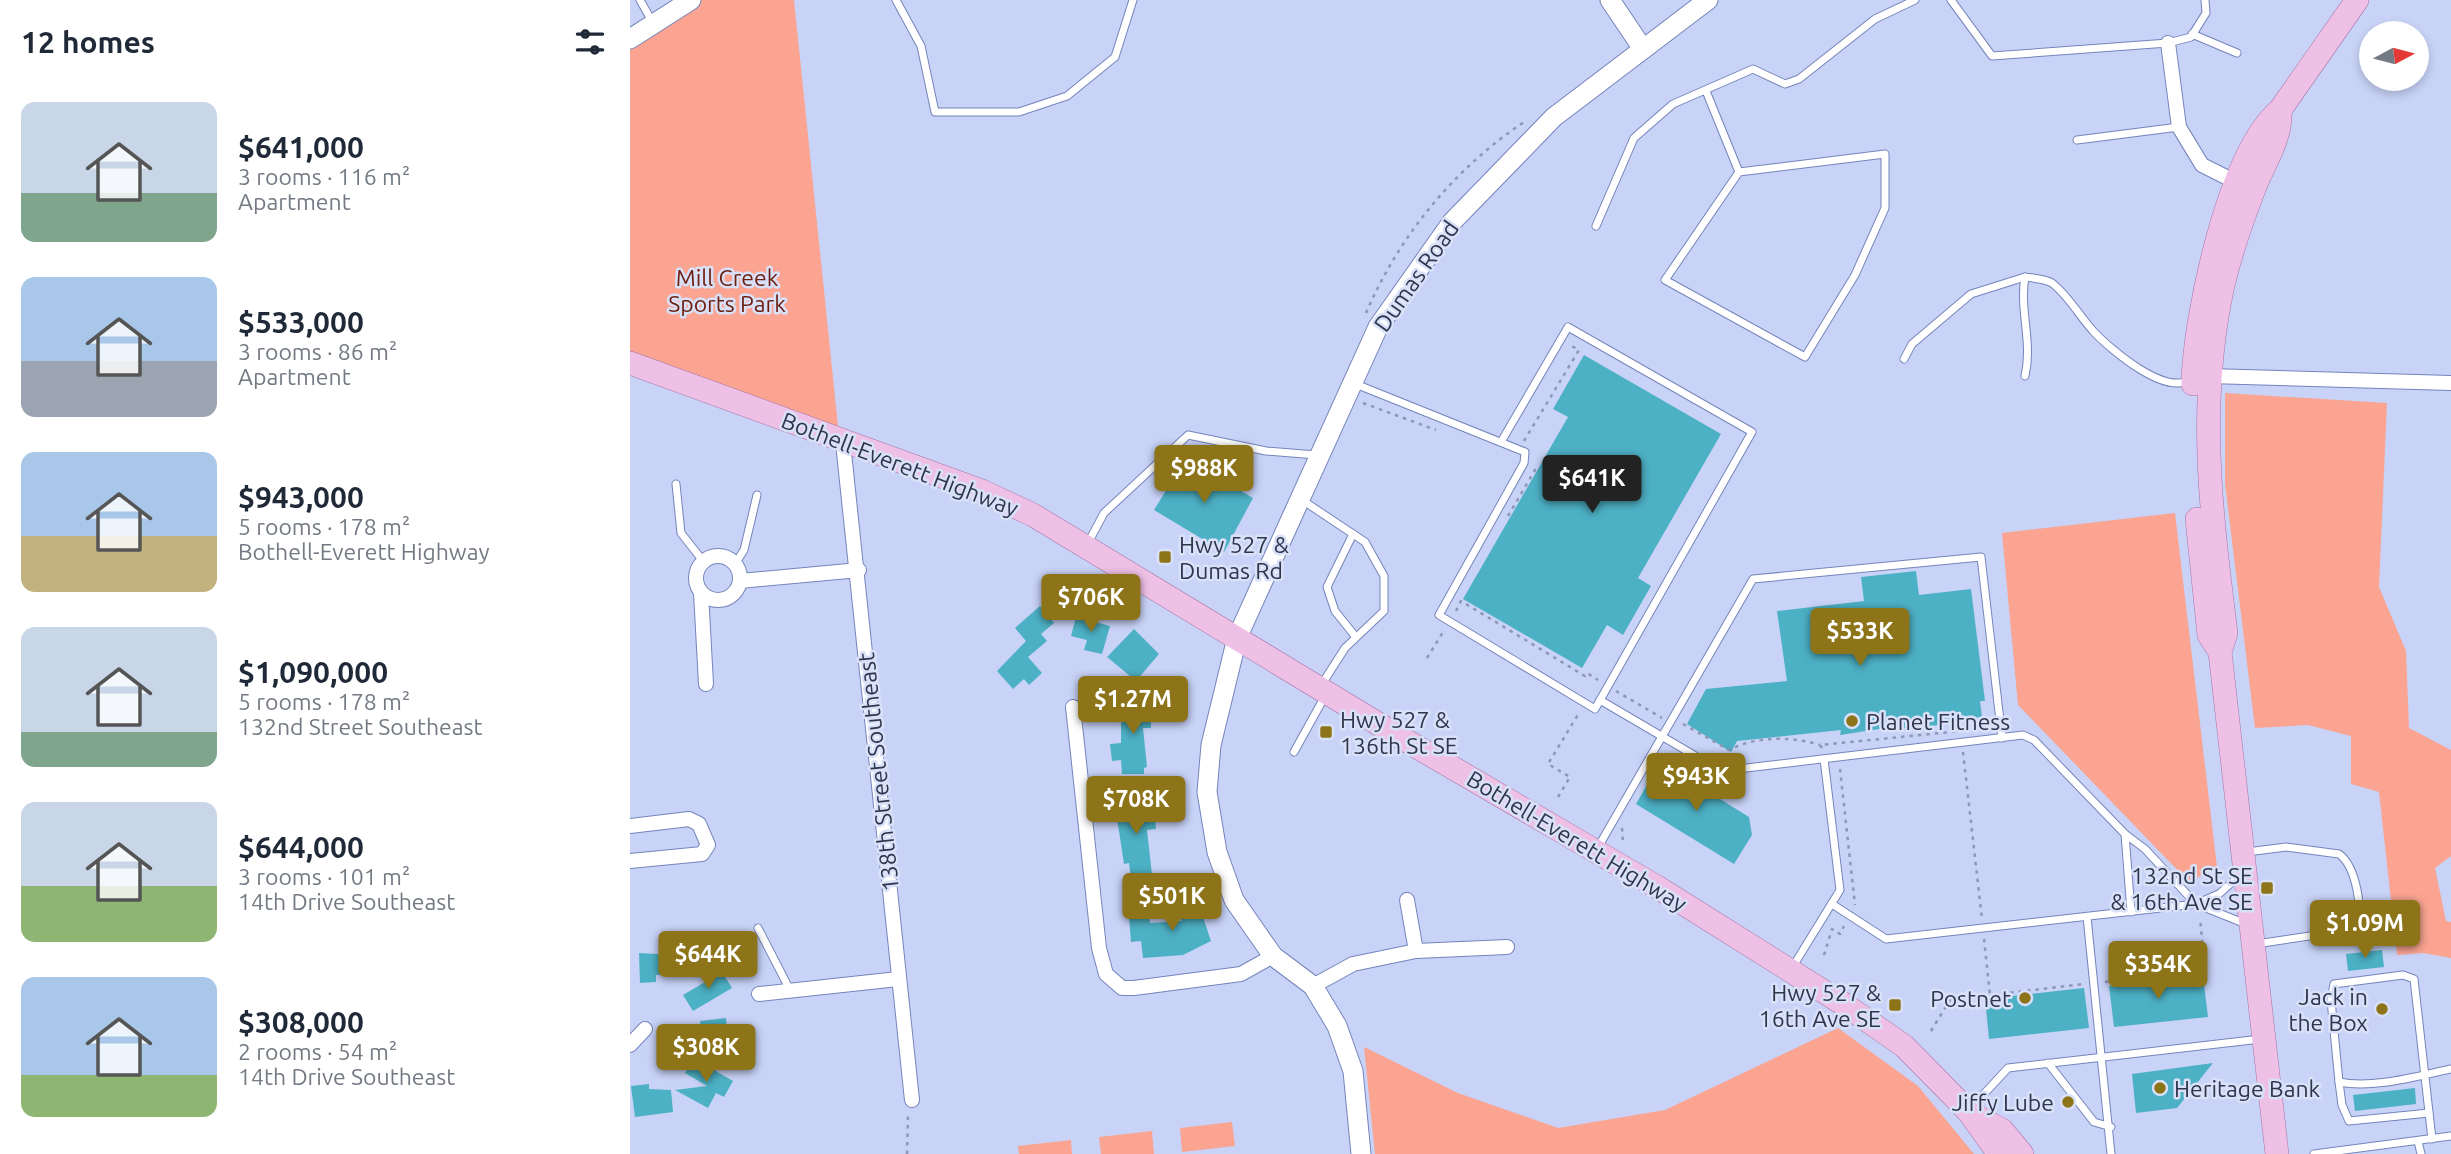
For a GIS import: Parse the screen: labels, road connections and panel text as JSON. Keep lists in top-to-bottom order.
{
  "streets": {
    "main road": ["Bothell-Everett Highway"],
    "street": ["Dumas Road", "138th Street Southeast"]
  },
  "crossings": [
    ["Dumas Road", "Bothell-Everett Highway"],
    ["Bothell-Everett Highway", "138th Street Southeast"]
  ],
  "parks": ["Mill Creek Sports Park"],
  "places": {
    "transit": [
      "Hwy 527 & Dumas Rd",
      "Hwy 527 & 136th St SE",
      "132nd St SE & 16th Ave SE",
      "Hwy 527 & 16th Ave SE"
    ],
    "other": [
      "Planet Fitness",
      "Postnet",
      "Jack in the Box",
      "Heritage Bank",
      "Jiffy Lube"
    ]
  },
  "north": "right",
  "page": {
    "heading": "12 homes",
    "list": [
      {
        "name": "$641,000",
        "note": "3 rooms · 116 m² · Apartment"
      },
      {
        "name": "$533,000",
        "note": "3 rooms · 86 m² · Apartment"
      },
      {
        "name": "$943,000",
        "note": "5 rooms · 178 m² · Bothell-Everett Highway"
      },
      {
        "name": "$1,090,000",
        "note": "5 rooms · 178 m² · 132nd Street Southeast"
      },
      {
        "name": "$644,000",
        "note": "3 rooms · 101 m² · 14th Drive Southeast"
      },
      {
        "name": "$308,000",
        "note": "2 rooms · 54 m² · 14th Drive Southeast"
      }
    ],
    "price": [
      "$988K",
      "$641K",
      "$706K",
      "$533K",
      "$1.27M",
      "$943K",
      "$708K",
      "$501K",
      "$1.09M",
      "$644K",
      "$354K",
      "$308K"
    ]
  }
}
